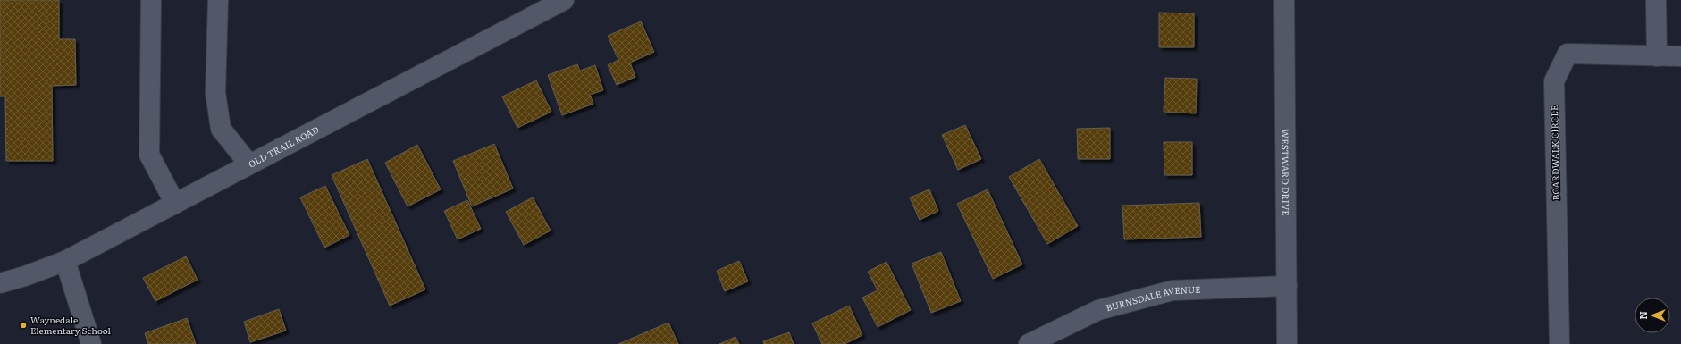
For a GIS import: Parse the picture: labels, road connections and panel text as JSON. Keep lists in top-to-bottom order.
{
  "streets": {
    "street": [
      "OLD TRAIL ROAD",
      "BOARDWALK CIRCLE",
      "WESTWARD DRIVE",
      "BURNSDALE AVENUE"
    ]
  },
  "crossings": [
    ["WESTWARD DRIVE", "BURNSDALE AVENUE"]
  ],
  "places": ["Waynedale Elementary School"],
  "north": "left"
}
